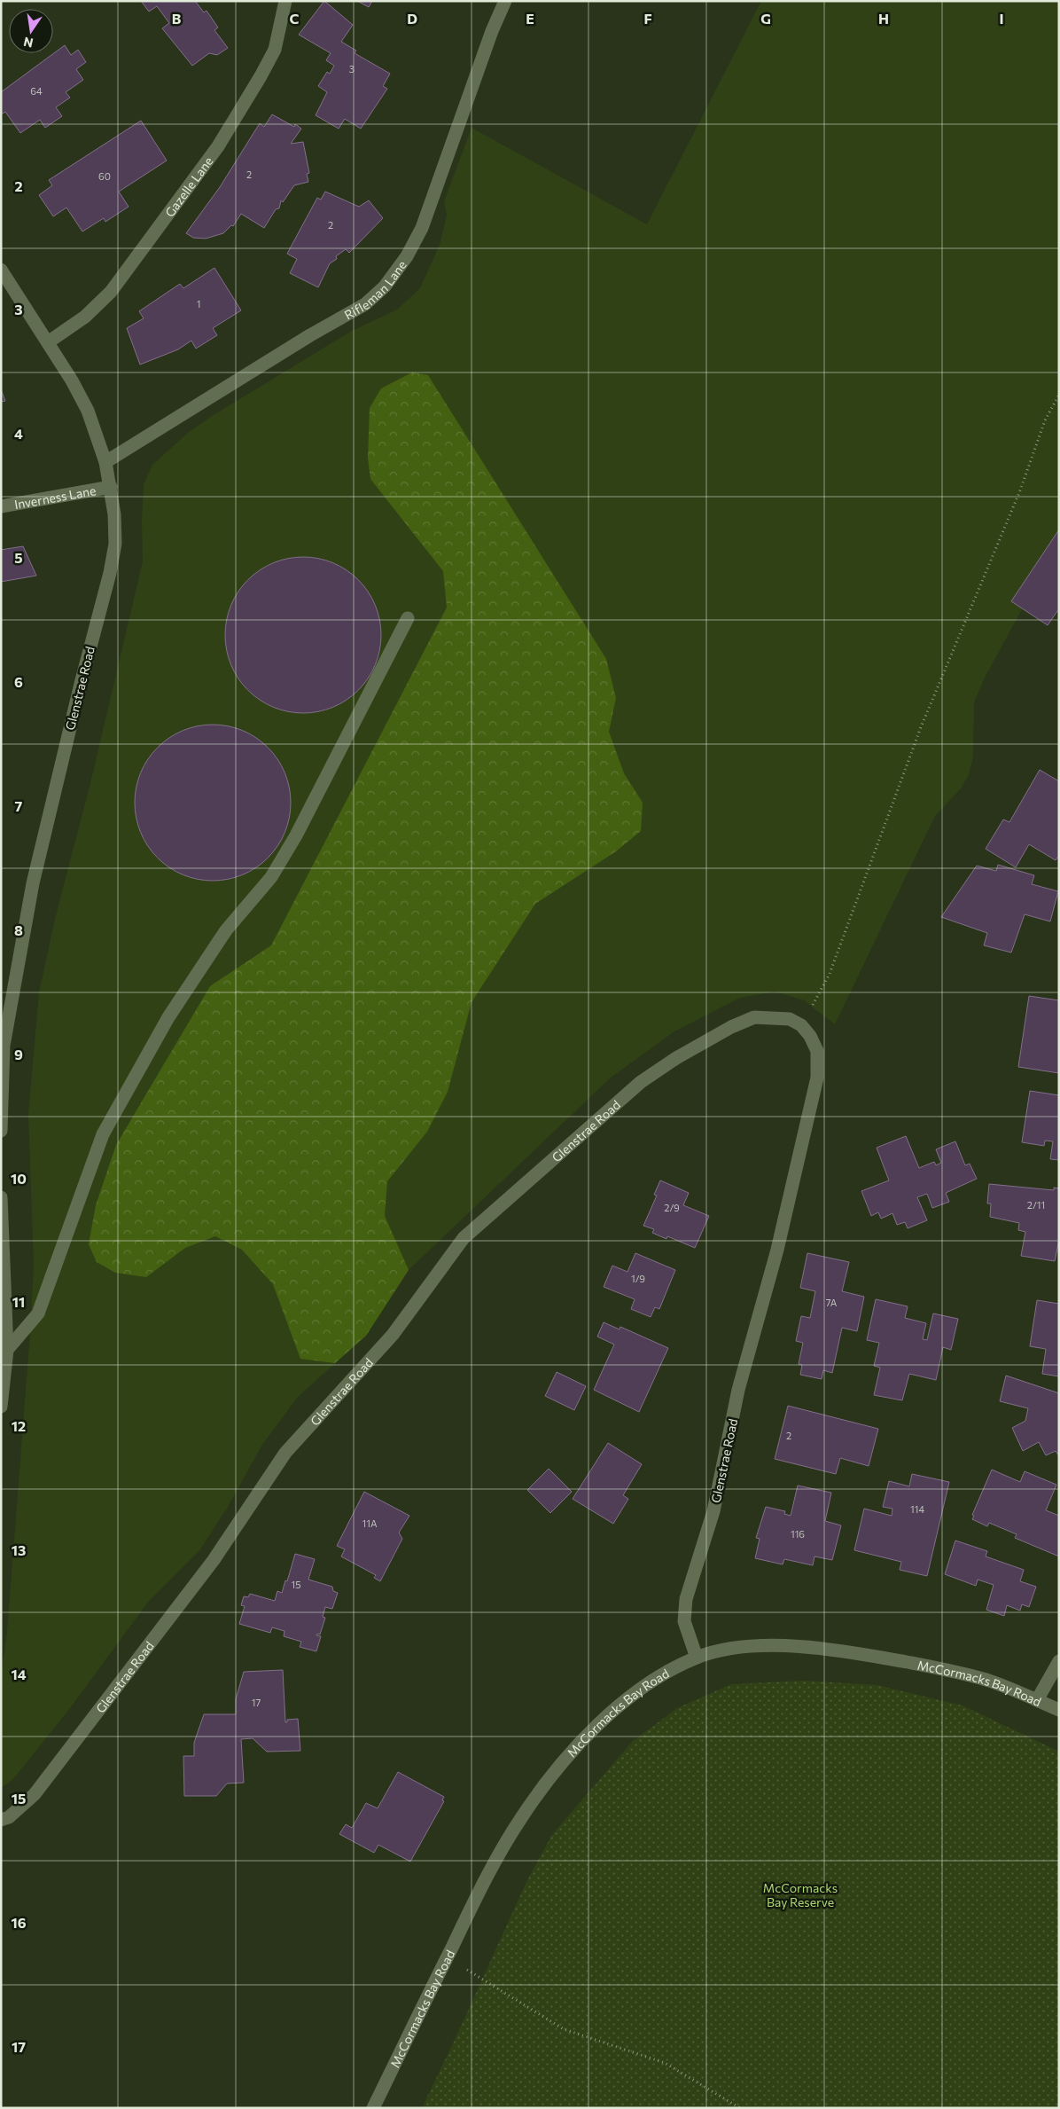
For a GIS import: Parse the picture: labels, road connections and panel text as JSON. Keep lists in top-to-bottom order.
{
  "streets": {
    "street": [
      "Gazelle Lane",
      "Rifleman Lane",
      "Inverness Lane",
      "Glenstrae Road",
      "McCormacks Bay Road"
    ]
  },
  "crossings": [
    ["Gazelle Lane", "Glenstrae Road"],
    ["Rifleman Lane", "Glenstrae Road"],
    ["Inverness Lane", "Glenstrae Road"],
    ["Glenstrae Road", "McCormacks Bay Road"]
  ],
  "parks": ["McCormacks Bay Reserve"],
  "house_numbers": [
    "3",
    "64",
    "2",
    "60",
    "2",
    "1",
    "2/11",
    "2/9",
    "1/9",
    "7A",
    "2",
    "114",
    "11A",
    "116",
    "15",
    "17"
  ],
  "north": "bottom",
  "grid": {
    "columns": [
      "B",
      "C",
      "D",
      "E",
      "F",
      "G",
      "H",
      "I"
    ],
    "rows": [
      "2",
      "3",
      "4",
      "5",
      "6",
      "7",
      "8",
      "9",
      "10",
      "11",
      "12",
      "13",
      "14",
      "15",
      "16",
      "17"
    ]
  }
}
